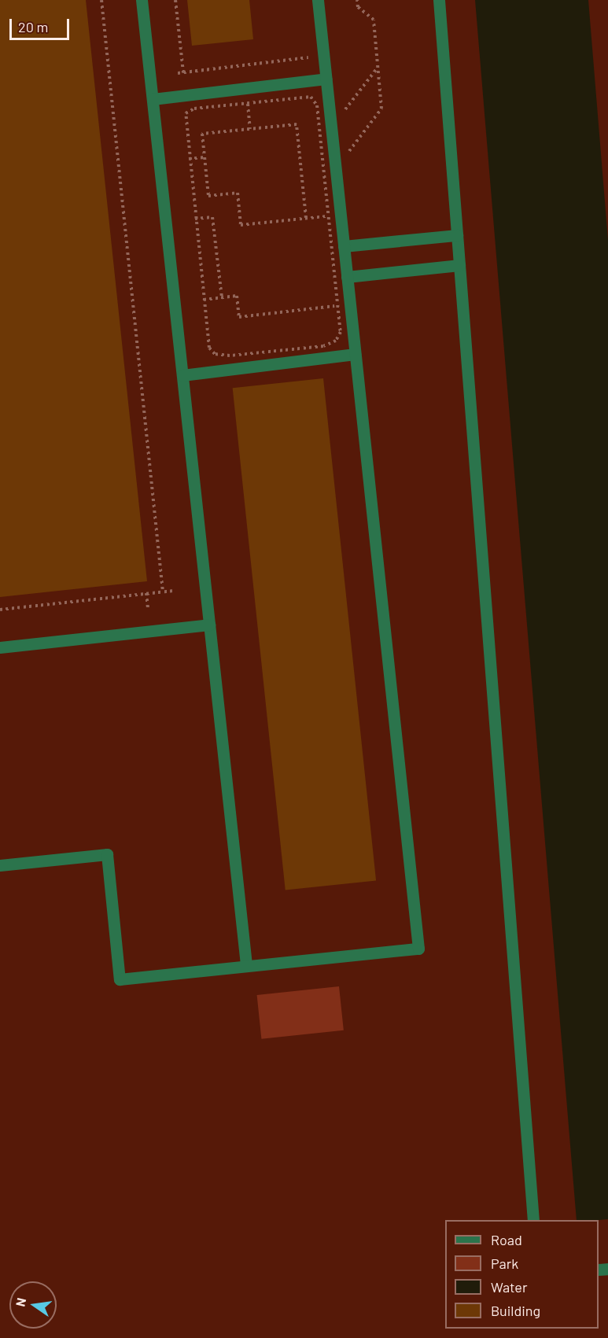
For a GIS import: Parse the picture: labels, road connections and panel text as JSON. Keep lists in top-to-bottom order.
{
  "legend": [
    "Road",
    "Park",
    "Water",
    "Building"
  ],
  "scale_bar": "20 m",
  "north": "left"
}
